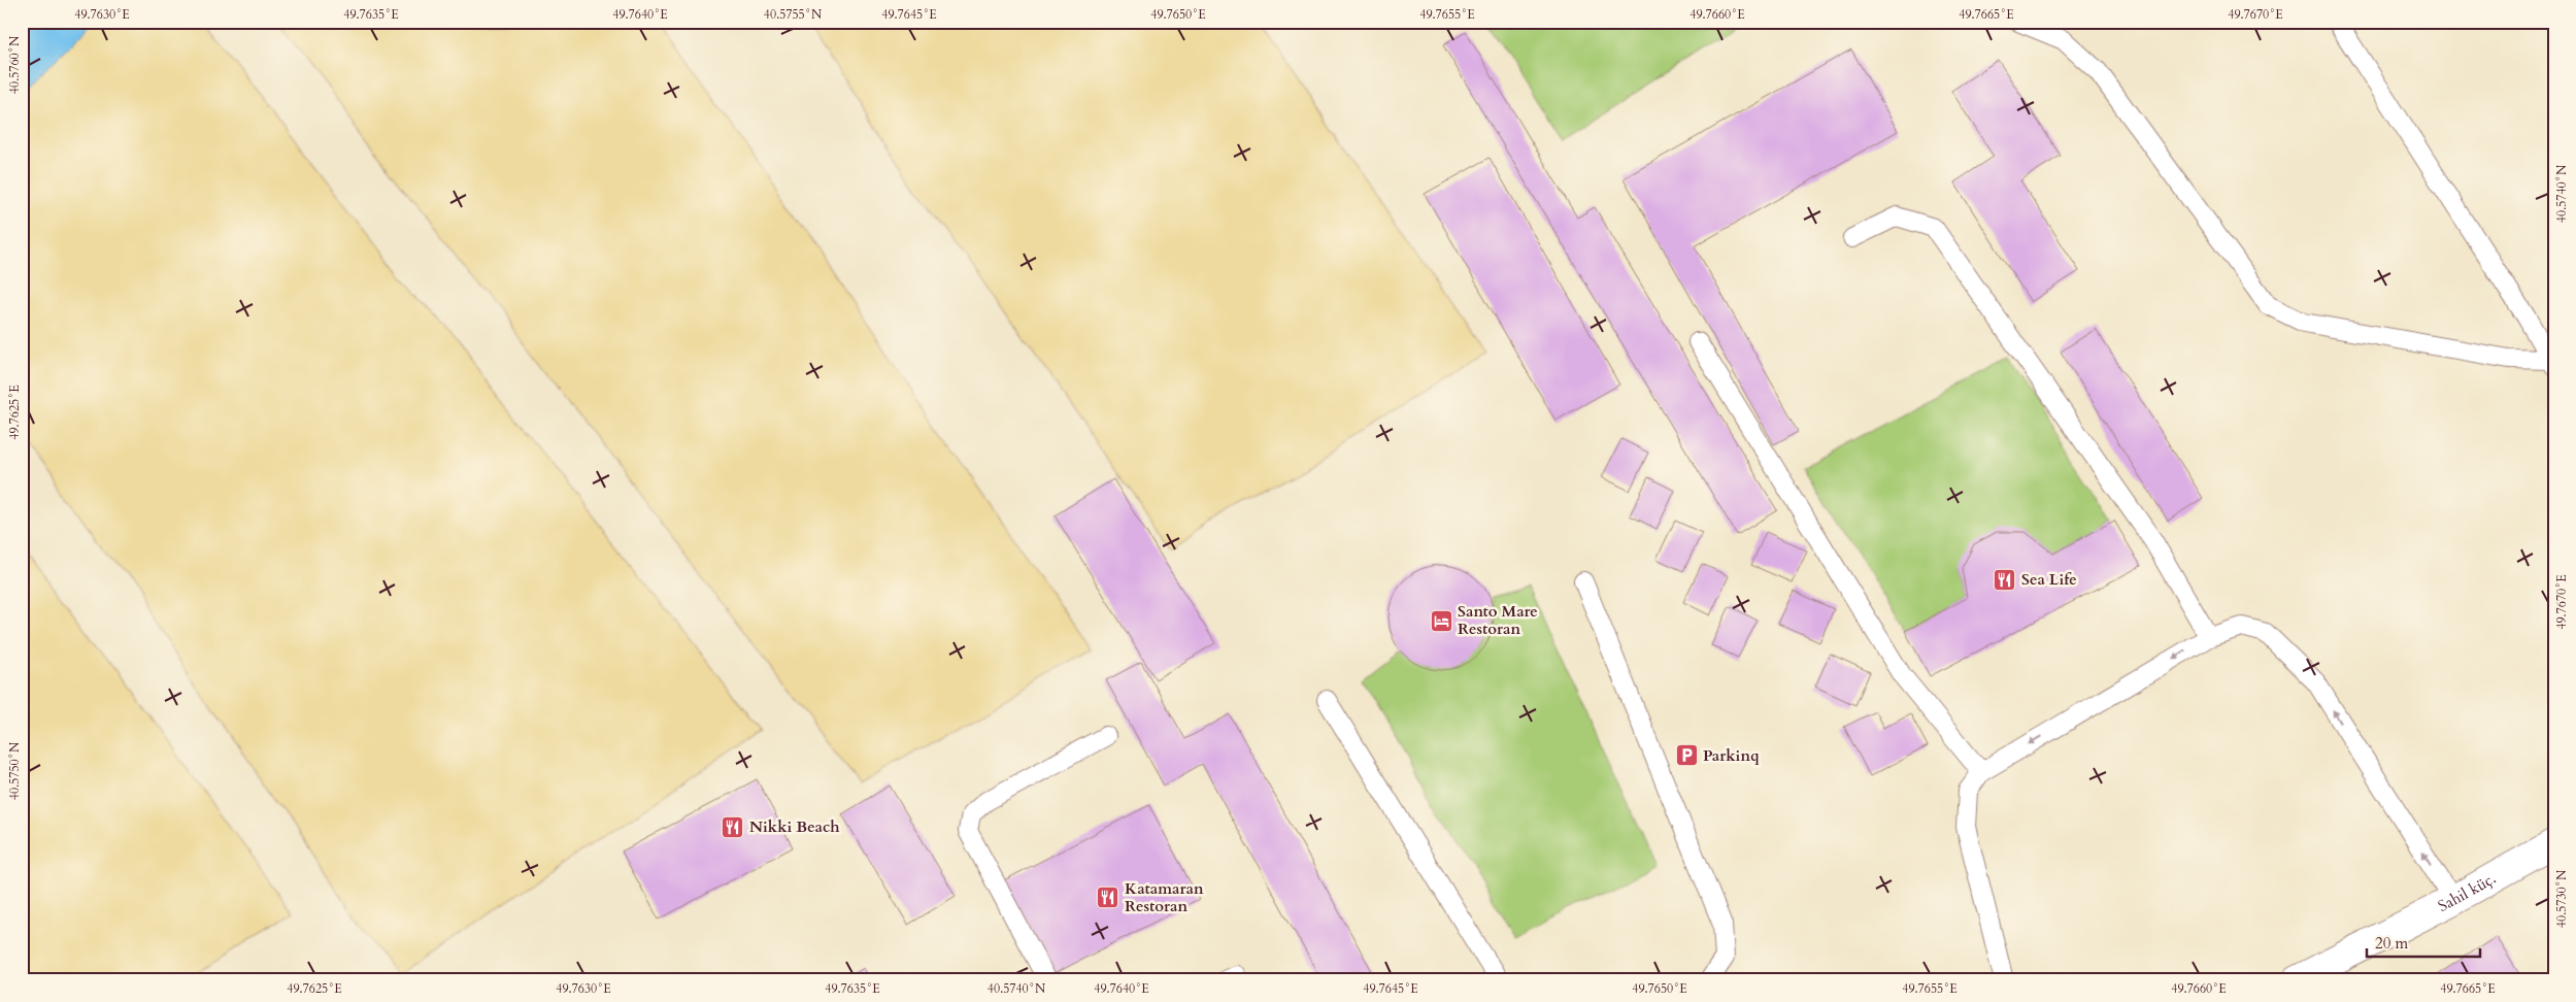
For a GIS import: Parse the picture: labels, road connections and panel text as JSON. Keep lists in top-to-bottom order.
{
  "streets": {
    "main road": ["Sahil küç."]
  },
  "places": {
    "restaurant": ["Sea Life", "Nikki Beach", "Katamaran Restoran"],
    "hotel": ["Santo Mare Restoran"],
    "parking": ["Parkinq"]
  },
  "scale_bar": "20 m",
  "coordinates": [
    "49.7630°E",
    "49.7635°E",
    "49.7640°E",
    "40.5755°N",
    "49.7645°E",
    "49.7650°E",
    "49.7655°E",
    "49.7660°E",
    "49.7665°E",
    "49.7670°E",
    "40.5760°N",
    "40.5740°N",
    "49.7625°E",
    "40.5750°N",
    "40.5730°N"
  ]
}
